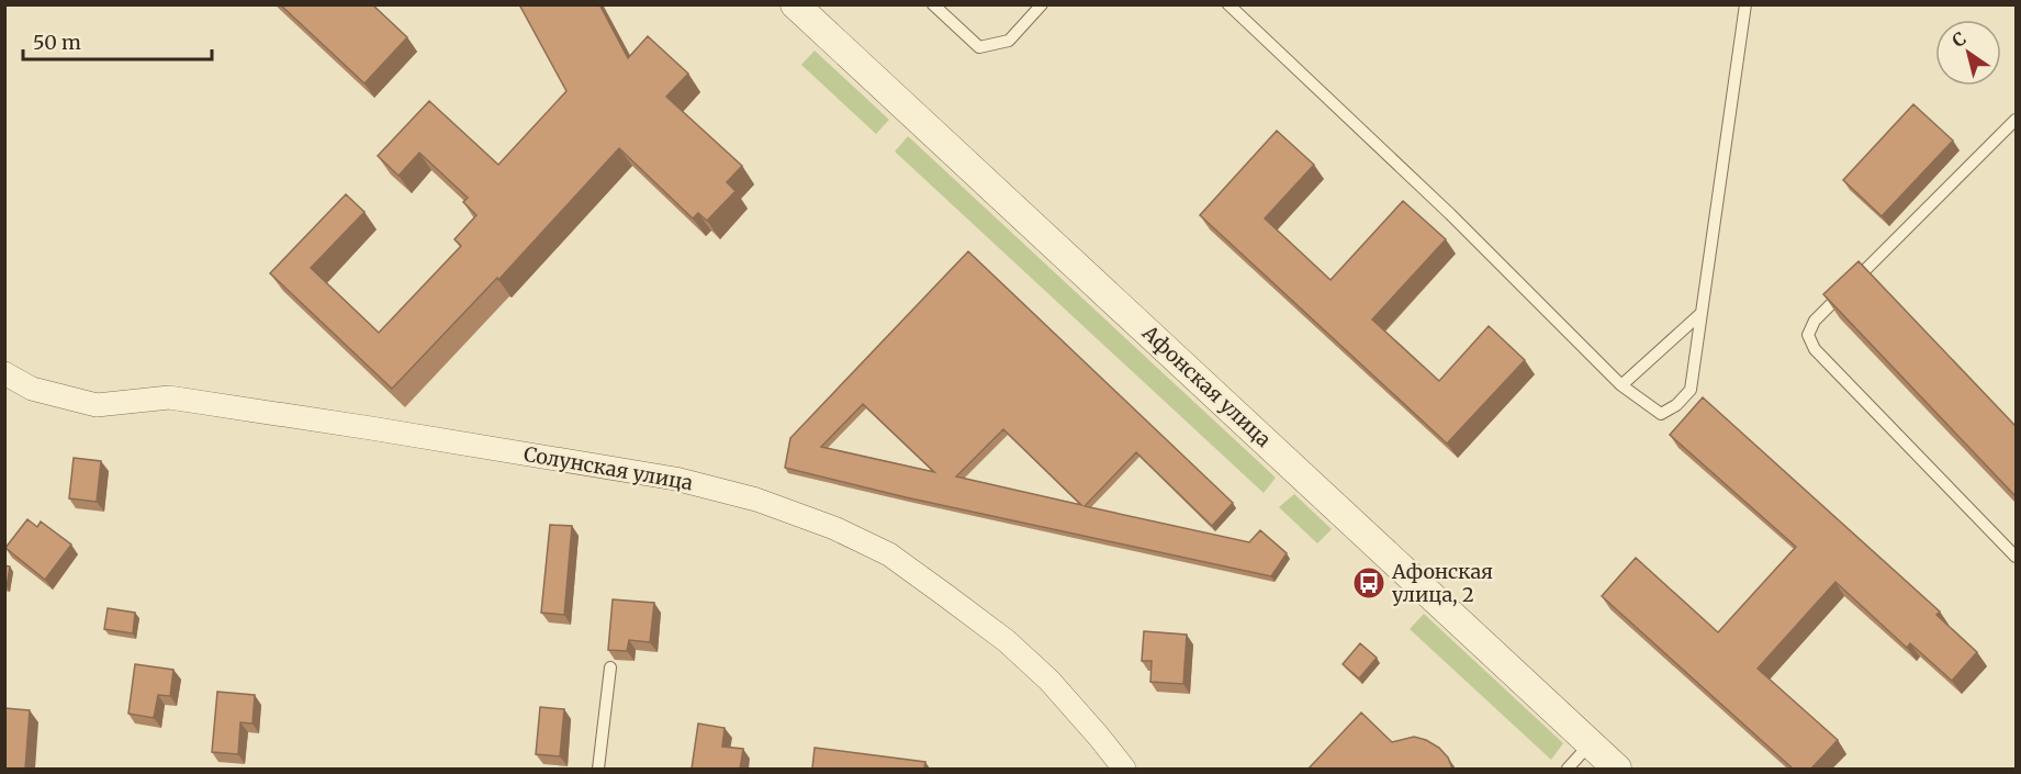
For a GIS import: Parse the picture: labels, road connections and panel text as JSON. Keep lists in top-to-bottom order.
{
  "streets": {
    "street": ["Афонская улица", "Солунская улица"]
  },
  "places": {
    "bus stop": ["Афонская улица, 2"]
  },
  "scale_bar": "50 m",
  "north": "top left"
}
